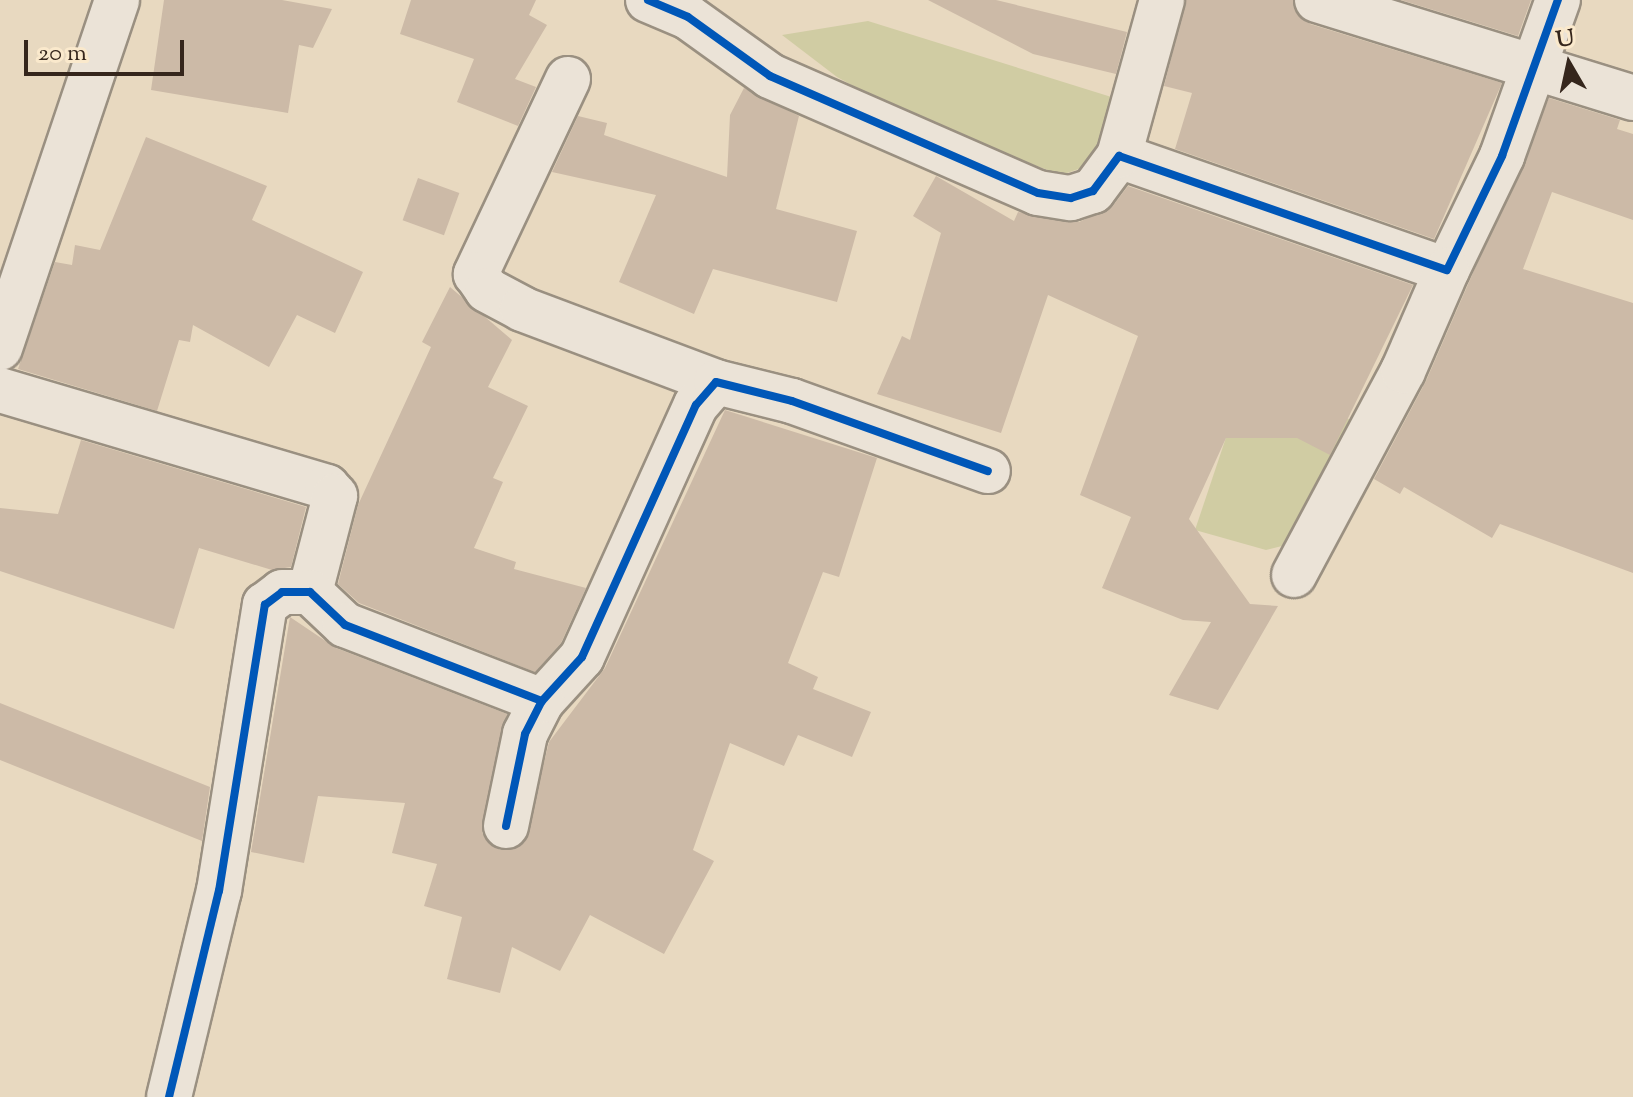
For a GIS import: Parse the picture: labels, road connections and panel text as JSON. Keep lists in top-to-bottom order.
{
  "scale_bar": "20 m",
  "north": "top"
}
